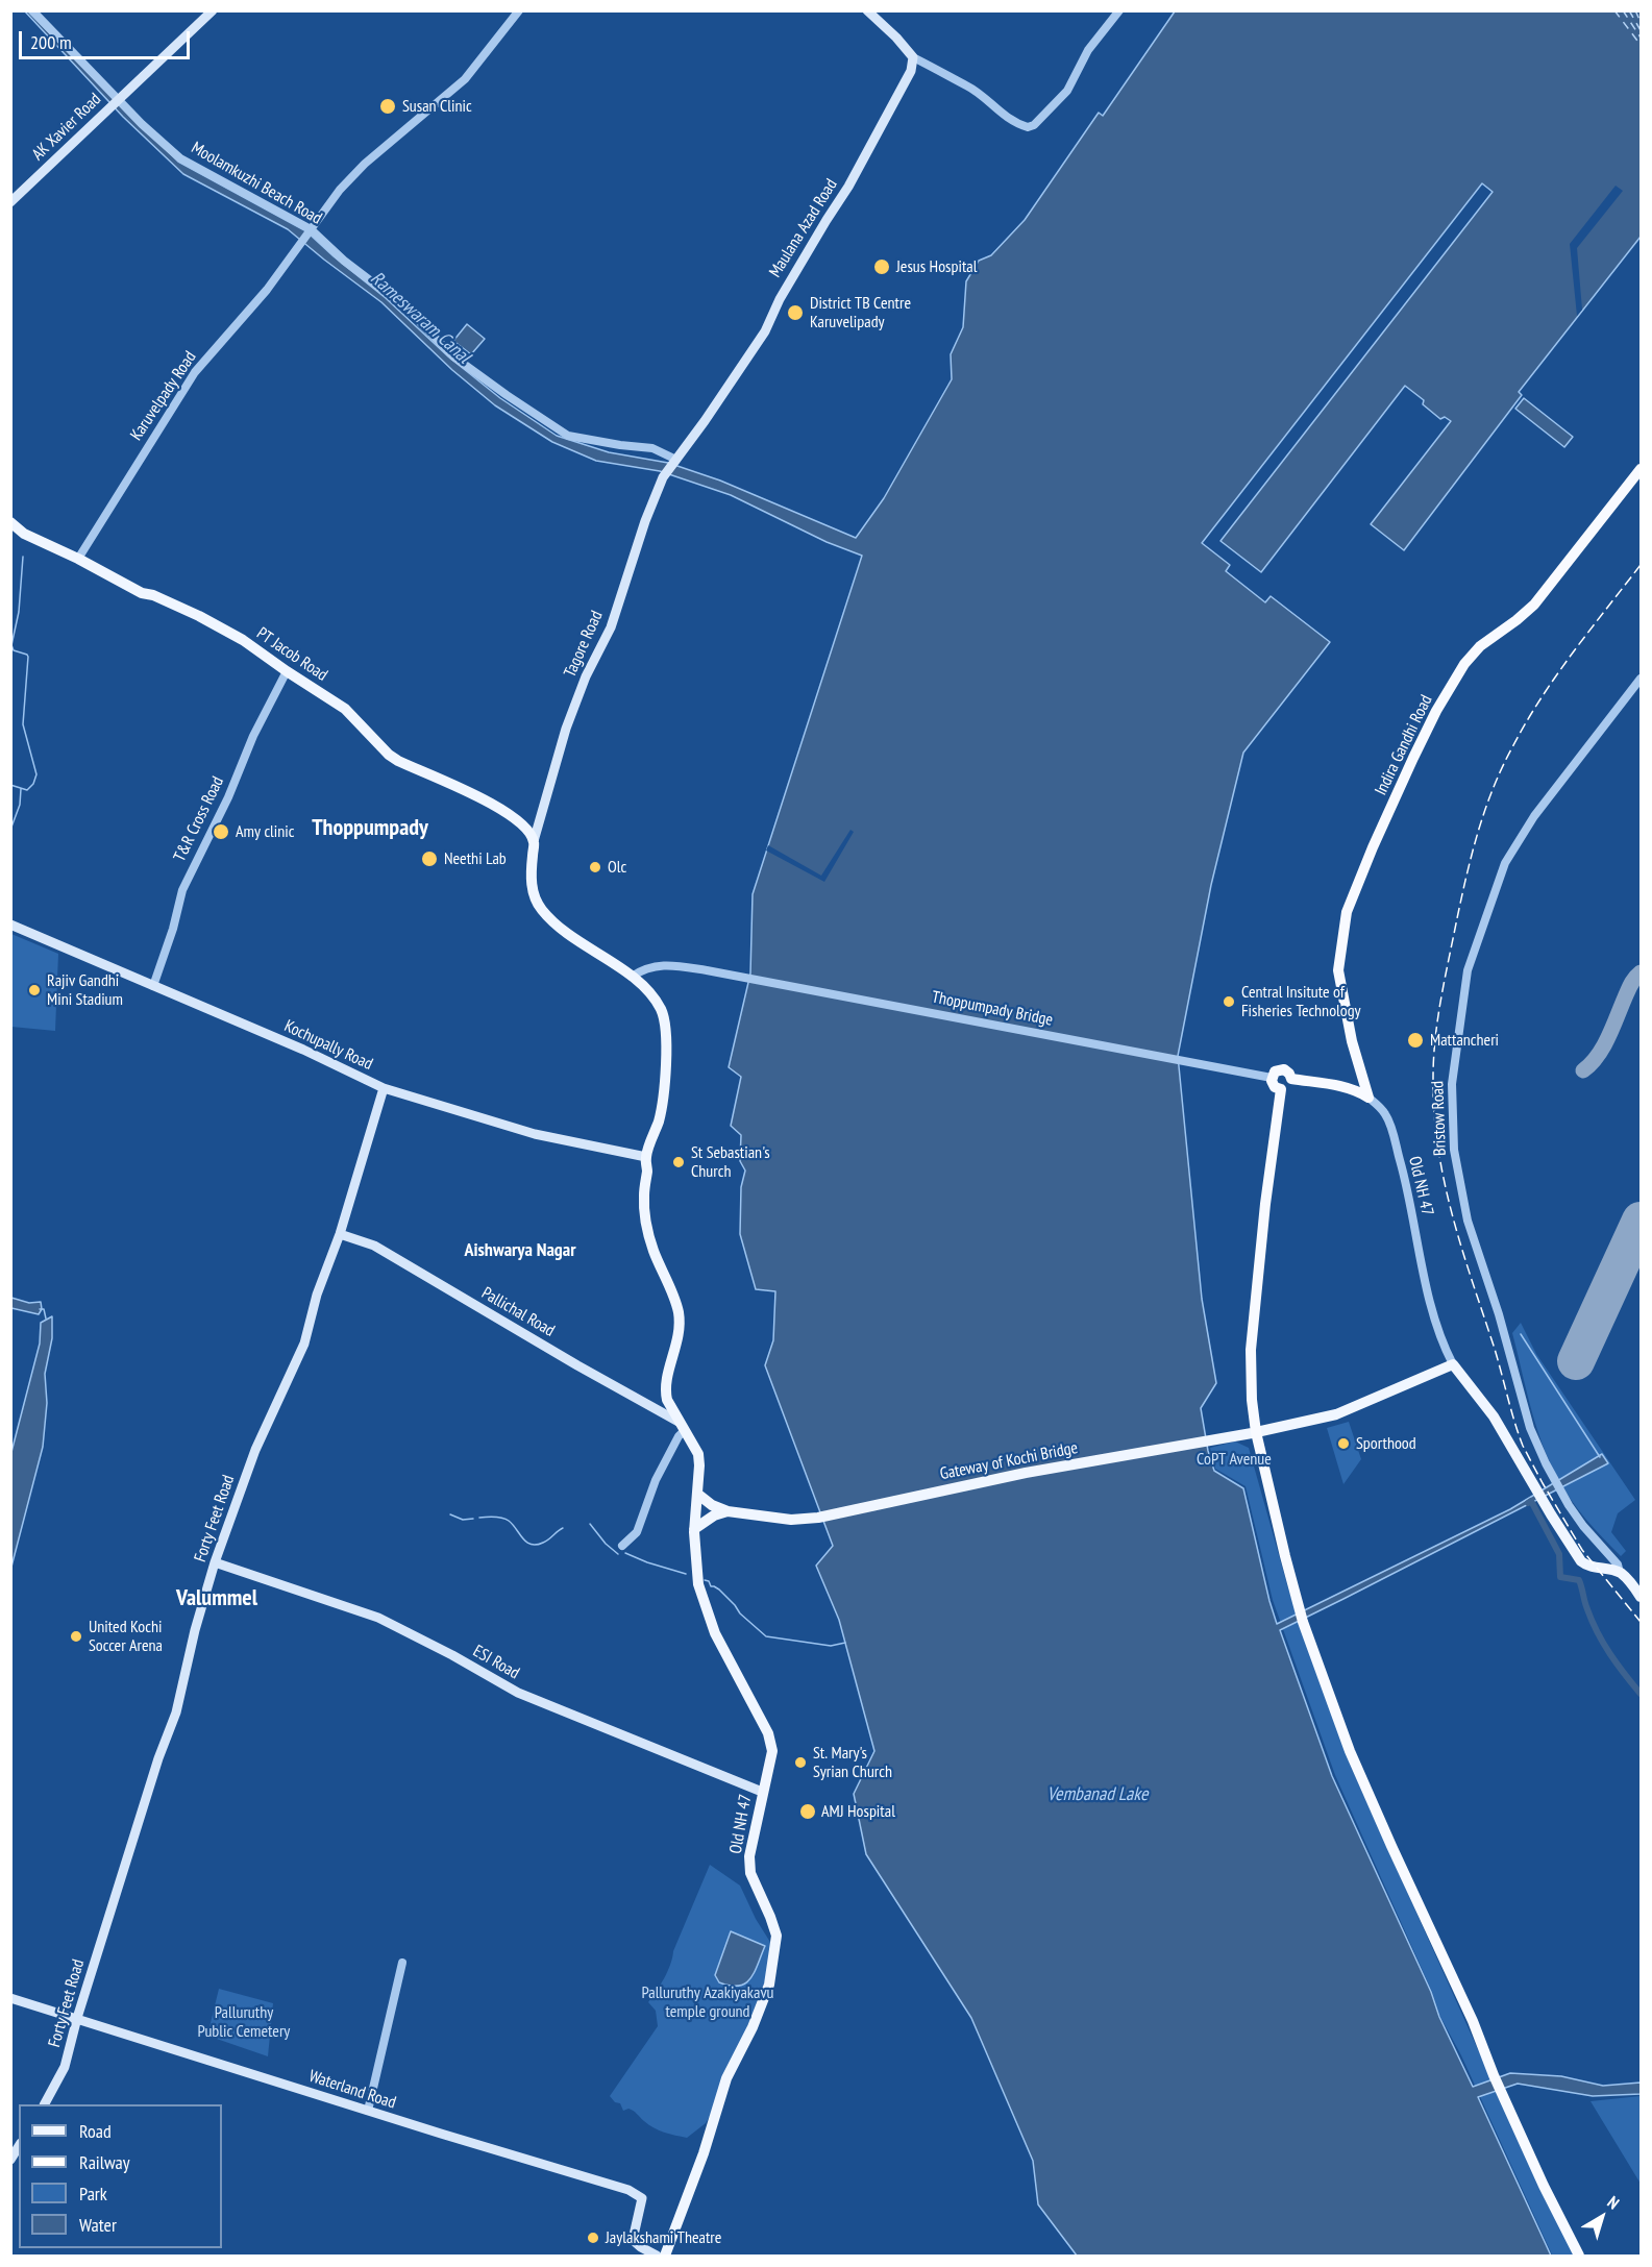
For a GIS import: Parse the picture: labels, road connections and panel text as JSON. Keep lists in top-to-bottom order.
{
  "streets": {
    "highway": ["Indira Gandhi Road"],
    "main road": [
      "AK Xavier Road",
      "Maulana Azad Road",
      "Tagore Road",
      "PT Jacob Road",
      "Kochupally Road",
      "Old NH 47",
      "Pallichal Road",
      "Gateway of Kochi Bridge",
      "Forty Feet Road",
      "ESI Road",
      "Waterland Road"
    ],
    "street": [
      "Moolamkuzhi Beach Road",
      "Karuvelpady Road",
      "T&R Cross Road",
      "Thoppumpady Bridge",
      "Bristow Road"
    ]
  },
  "crossings": [
    ["AK Xavier Road", "Moolamkuzhi Beach Road"],
    ["Moolamkuzhi Beach Road", "Maulana Azad Road"],
    ["Moolamkuzhi Beach Road", "Karuvelpady Road"],
    ["Moolamkuzhi Beach Road", "Tagore Road"],
    ["Maulana Azad Road", "Tagore Road"],
    ["Karuvelpady Road", "PT Jacob Road"],
    ["Tagore Road", "PT Jacob Road"],
    ["Tagore Road", "Old NH 47"],
    ["PT Jacob Road", "T&R Cross Road"],
    ["PT Jacob Road", "Old NH 47"],
    ["Indira Gandhi Road", "Old NH 47"],
    ["T&R Cross Road", "Kochupally Road"],
    ["Thoppumpady Bridge", "Old NH 47"],
    ["Kochupally Road", "Old NH 47"],
    ["Kochupally Road", "Forty Feet Road"],
    ["Bristow Road", "Old NH 47"],
    ["Old NH 47", "Pallichal Road"],
    ["Old NH 47", "ESI Road"],
    ["Pallichal Road", "Forty Feet Road"],
    ["Forty Feet Road", "ESI Road"],
    ["Forty Feet Road", "Waterland Road"]
  ],
  "districts": ["Thoppumpady", "Aishwarya Nagar", "Valummel"],
  "water": ["Rameswaram Canal", "Vembanad Lake"],
  "parks": ["CoPT Avenue", "Palluruthy Azakiyakavu temple ground", "Palluruthy Public Cemetery"],
  "places": [
    "Susan Clinic",
    "Jesus Hospital",
    "District TB Centre Karuvelipady",
    "Amy clinic",
    "Neethi Lab",
    "Olc",
    "Rajiv Gandhi Mini Stadium",
    "Central Insitute of Fisheries Technology",
    "Mattancheri",
    "St Sebastian's Church",
    "Sporthood",
    "United Kochi Soccer Arena",
    "St. Mary's Syrian Church",
    "AMJ Hospital",
    "Jaylakshami Theatre"
  ],
  "legend": [
    "Road",
    "Railway",
    "Park",
    "Water"
  ],
  "scale_bar": "200 m",
  "north": "top right"
}
